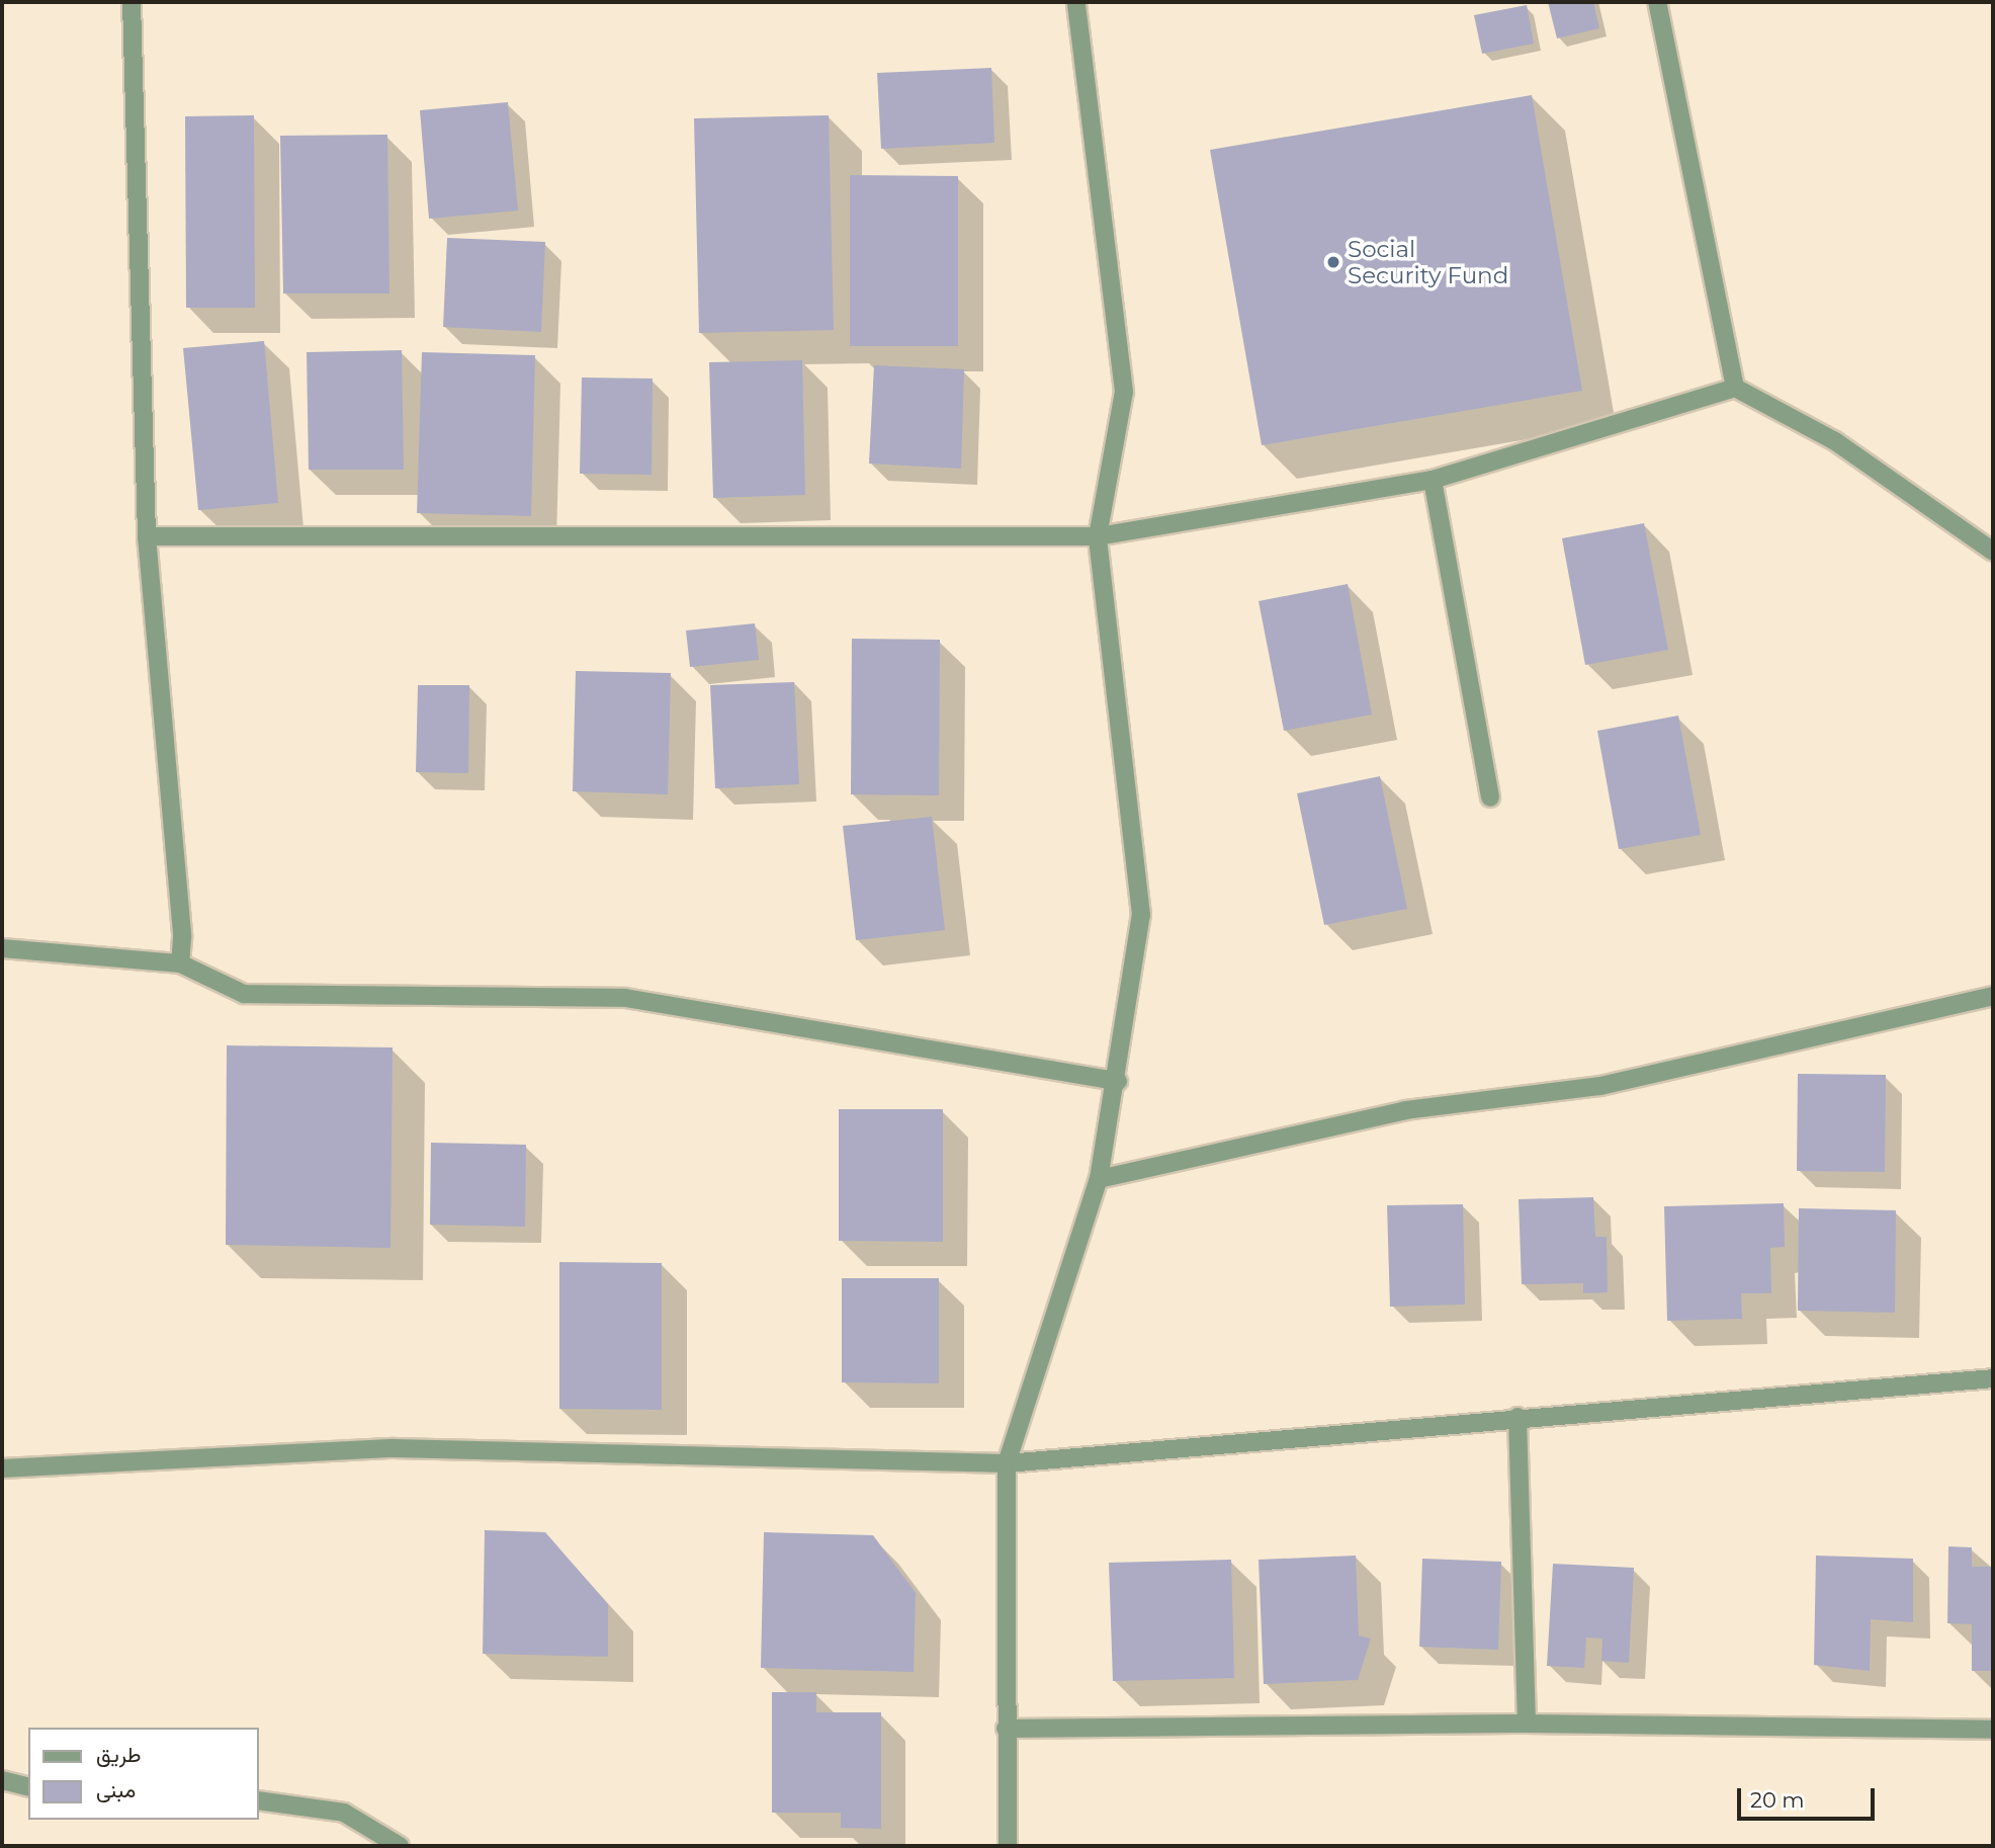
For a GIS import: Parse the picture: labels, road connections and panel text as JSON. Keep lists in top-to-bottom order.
{
  "places": ["Social Security Fund"],
  "legend": ["طريق", "مبنى"],
  "scale_bar": "20 m"
}
